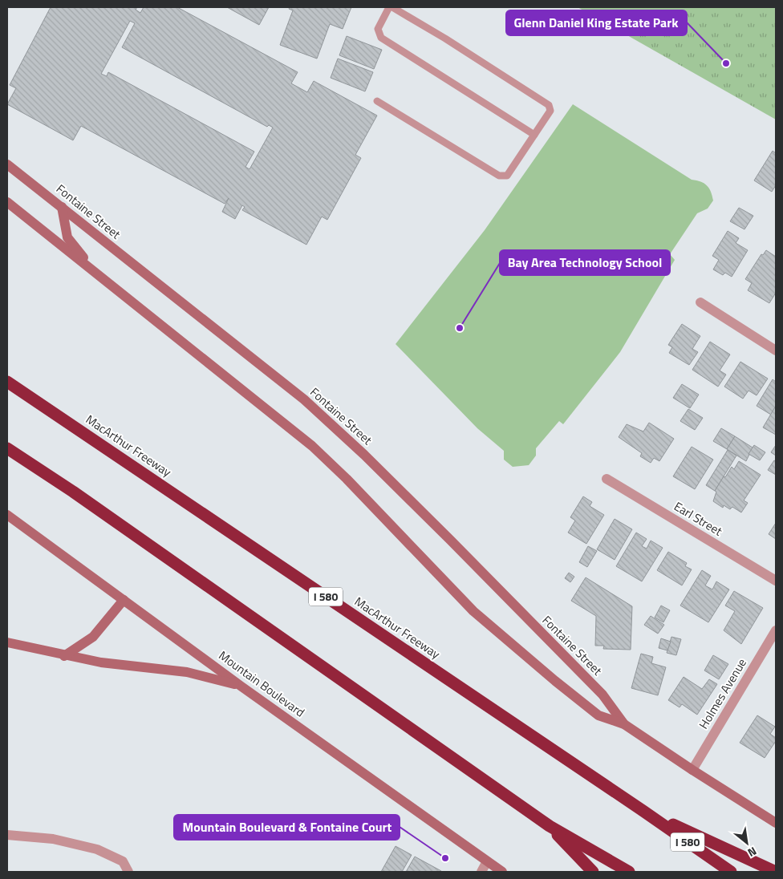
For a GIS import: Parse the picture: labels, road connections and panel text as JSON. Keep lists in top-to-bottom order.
{
  "streets": {
    "highway": ["MacArthur Freeway", "I 580"],
    "street": [
      "Fontaine Street",
      "Earl Street",
      "Mountain Boulevard",
      "Holmes Avenue"
    ]
  },
  "crossings": [
    ["Fontaine Street", "Holmes Avenue"]
  ],
  "places": ["Glenn Daniel King Estate Park", "Bay Area Technology School", "Mountain Boulevard & Fontaine Court"],
  "north": "bottom right"
}
